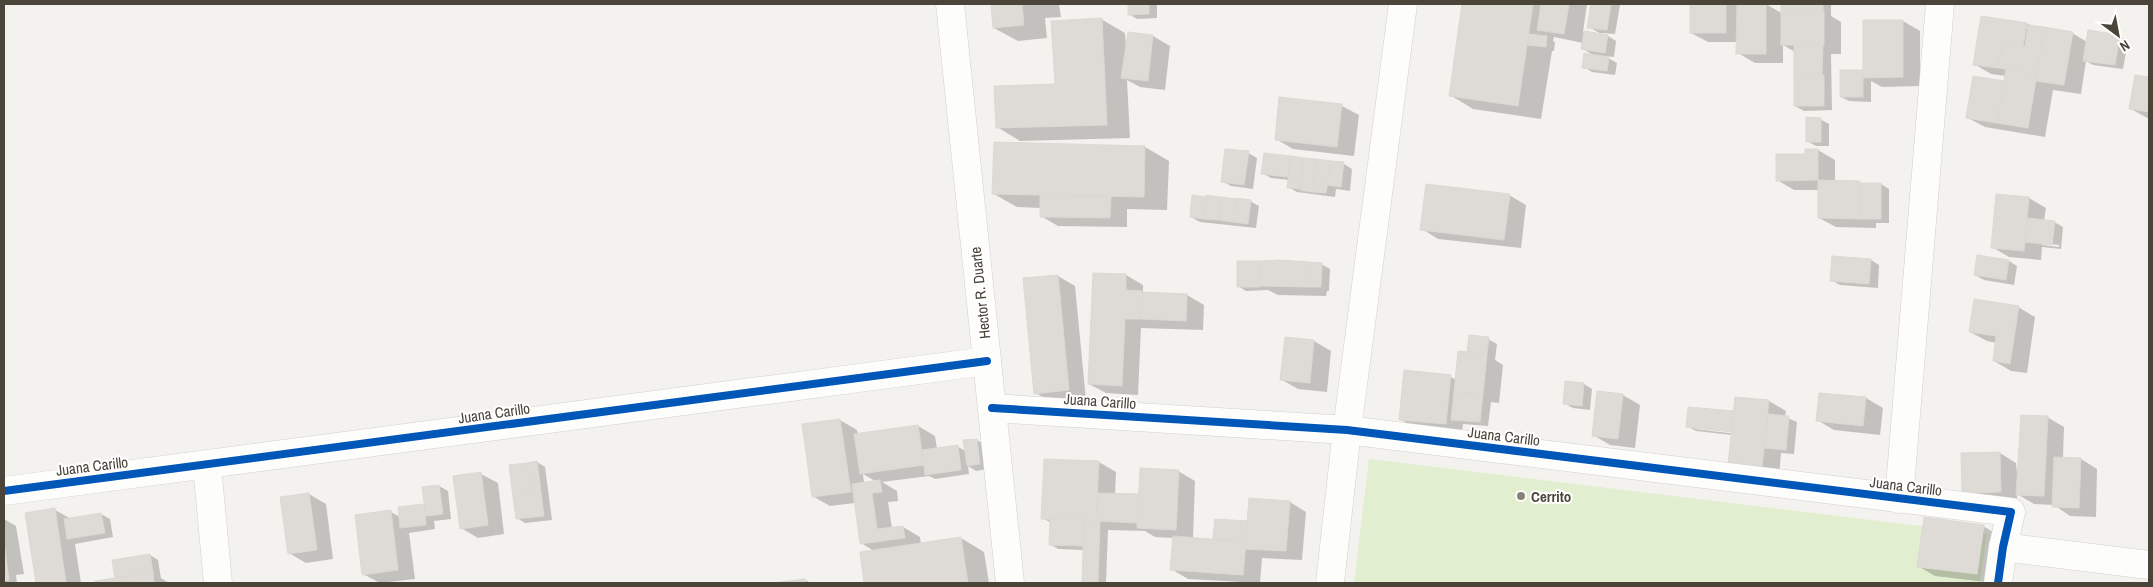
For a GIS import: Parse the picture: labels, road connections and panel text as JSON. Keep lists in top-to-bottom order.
{
  "streets": {
    "street": ["Hector R. Duarte", "Juana Carillo"]
  },
  "crossings": [
    ["Hector R. Duarte", "Juana Carillo"]
  ],
  "places": ["Cerrito"],
  "north": "bottom right"
}
